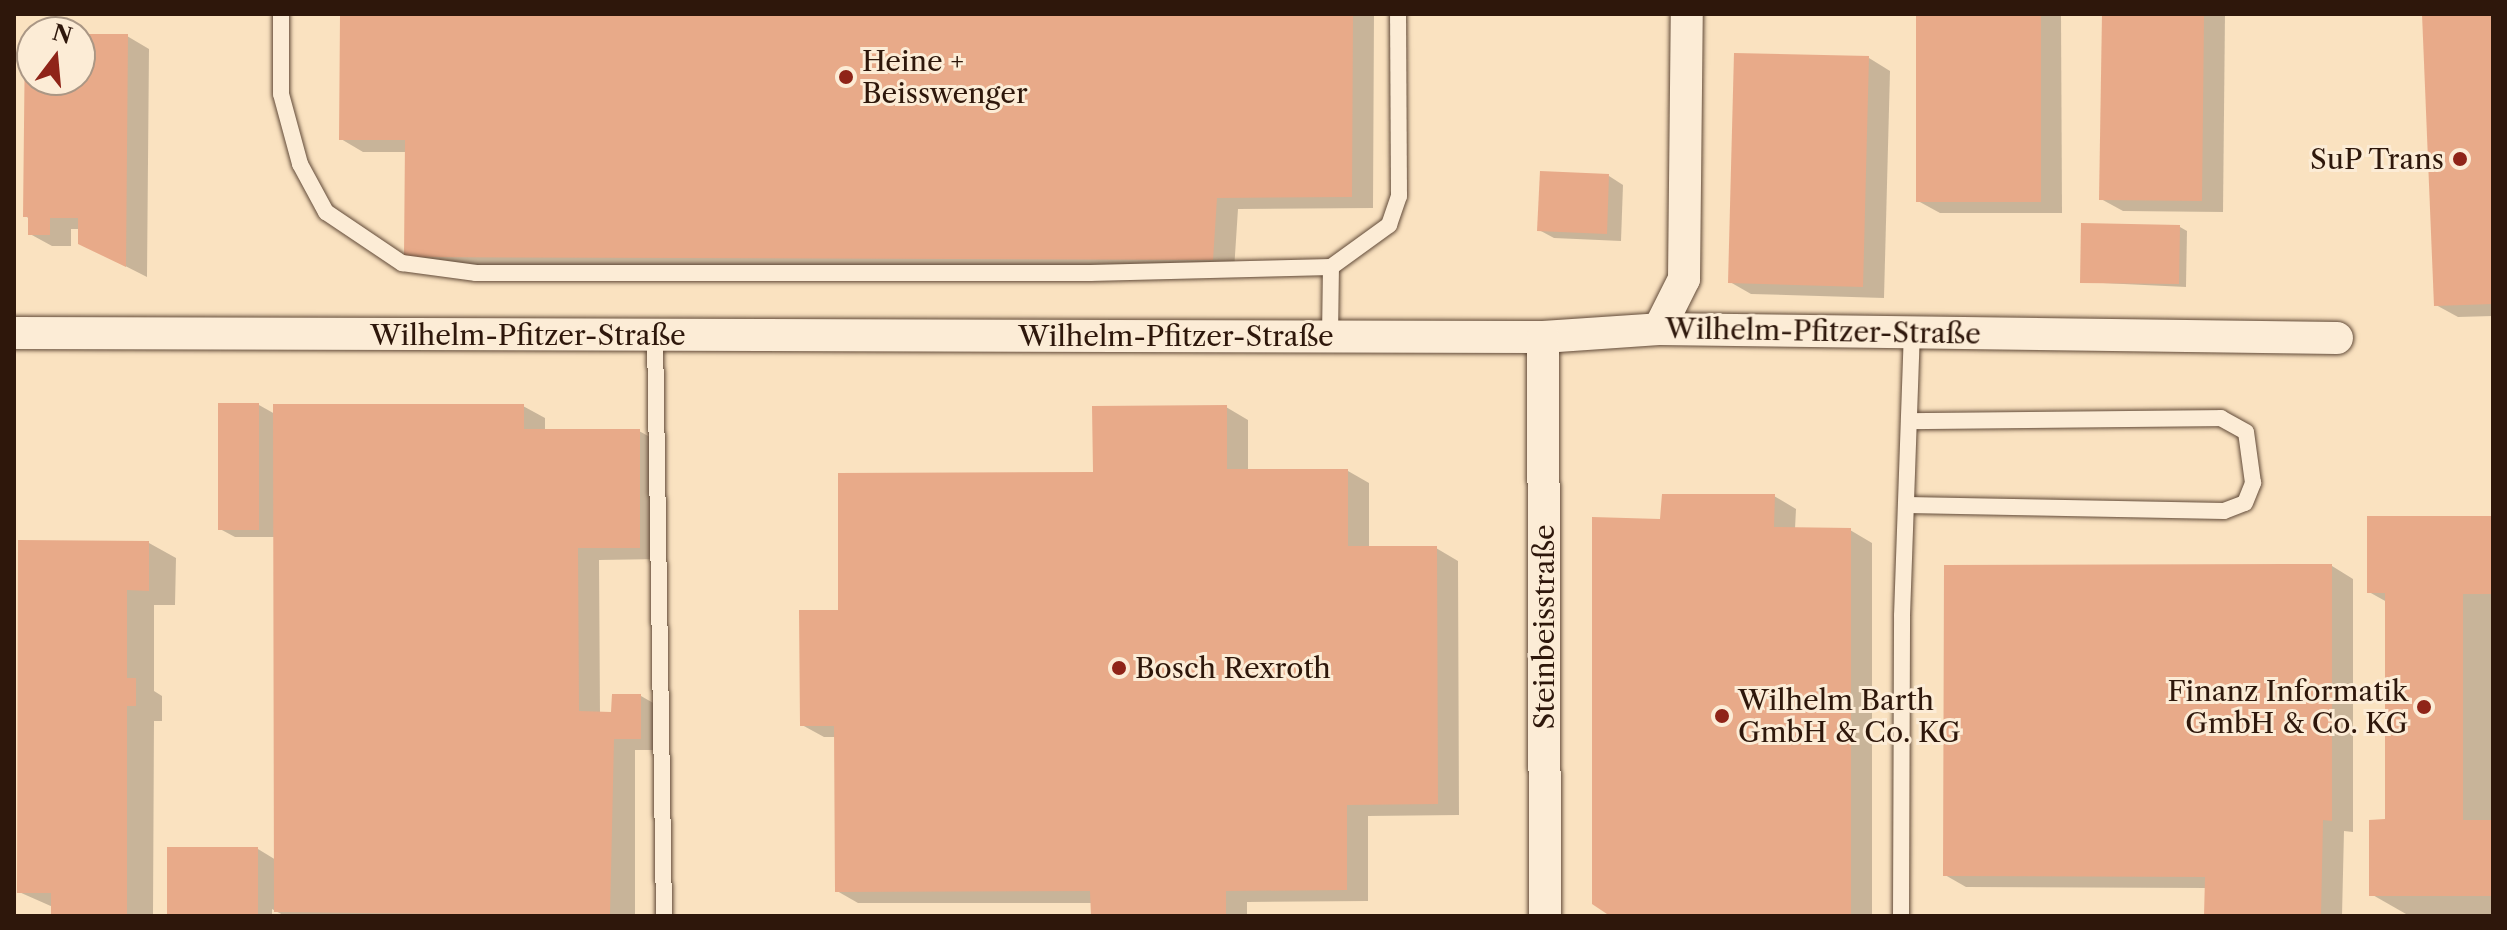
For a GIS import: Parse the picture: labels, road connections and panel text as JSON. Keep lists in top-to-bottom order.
{
  "streets": {
    "street": ["Wilhelm-Pfitzer-Straße", "Steinbeisstraße"]
  },
  "crossings": [
    ["Wilhelm-Pfitzer-Straße", "Steinbeisstraße"]
  ],
  "places": [
    "Heine + Beisswenger",
    "SuP Trans",
    "Bosch Rexroth",
    "Finanz Informatik GmbH & Co. KG",
    "Wilhelm Barth GmbH & Co. KG"
  ],
  "north": "top"
}
